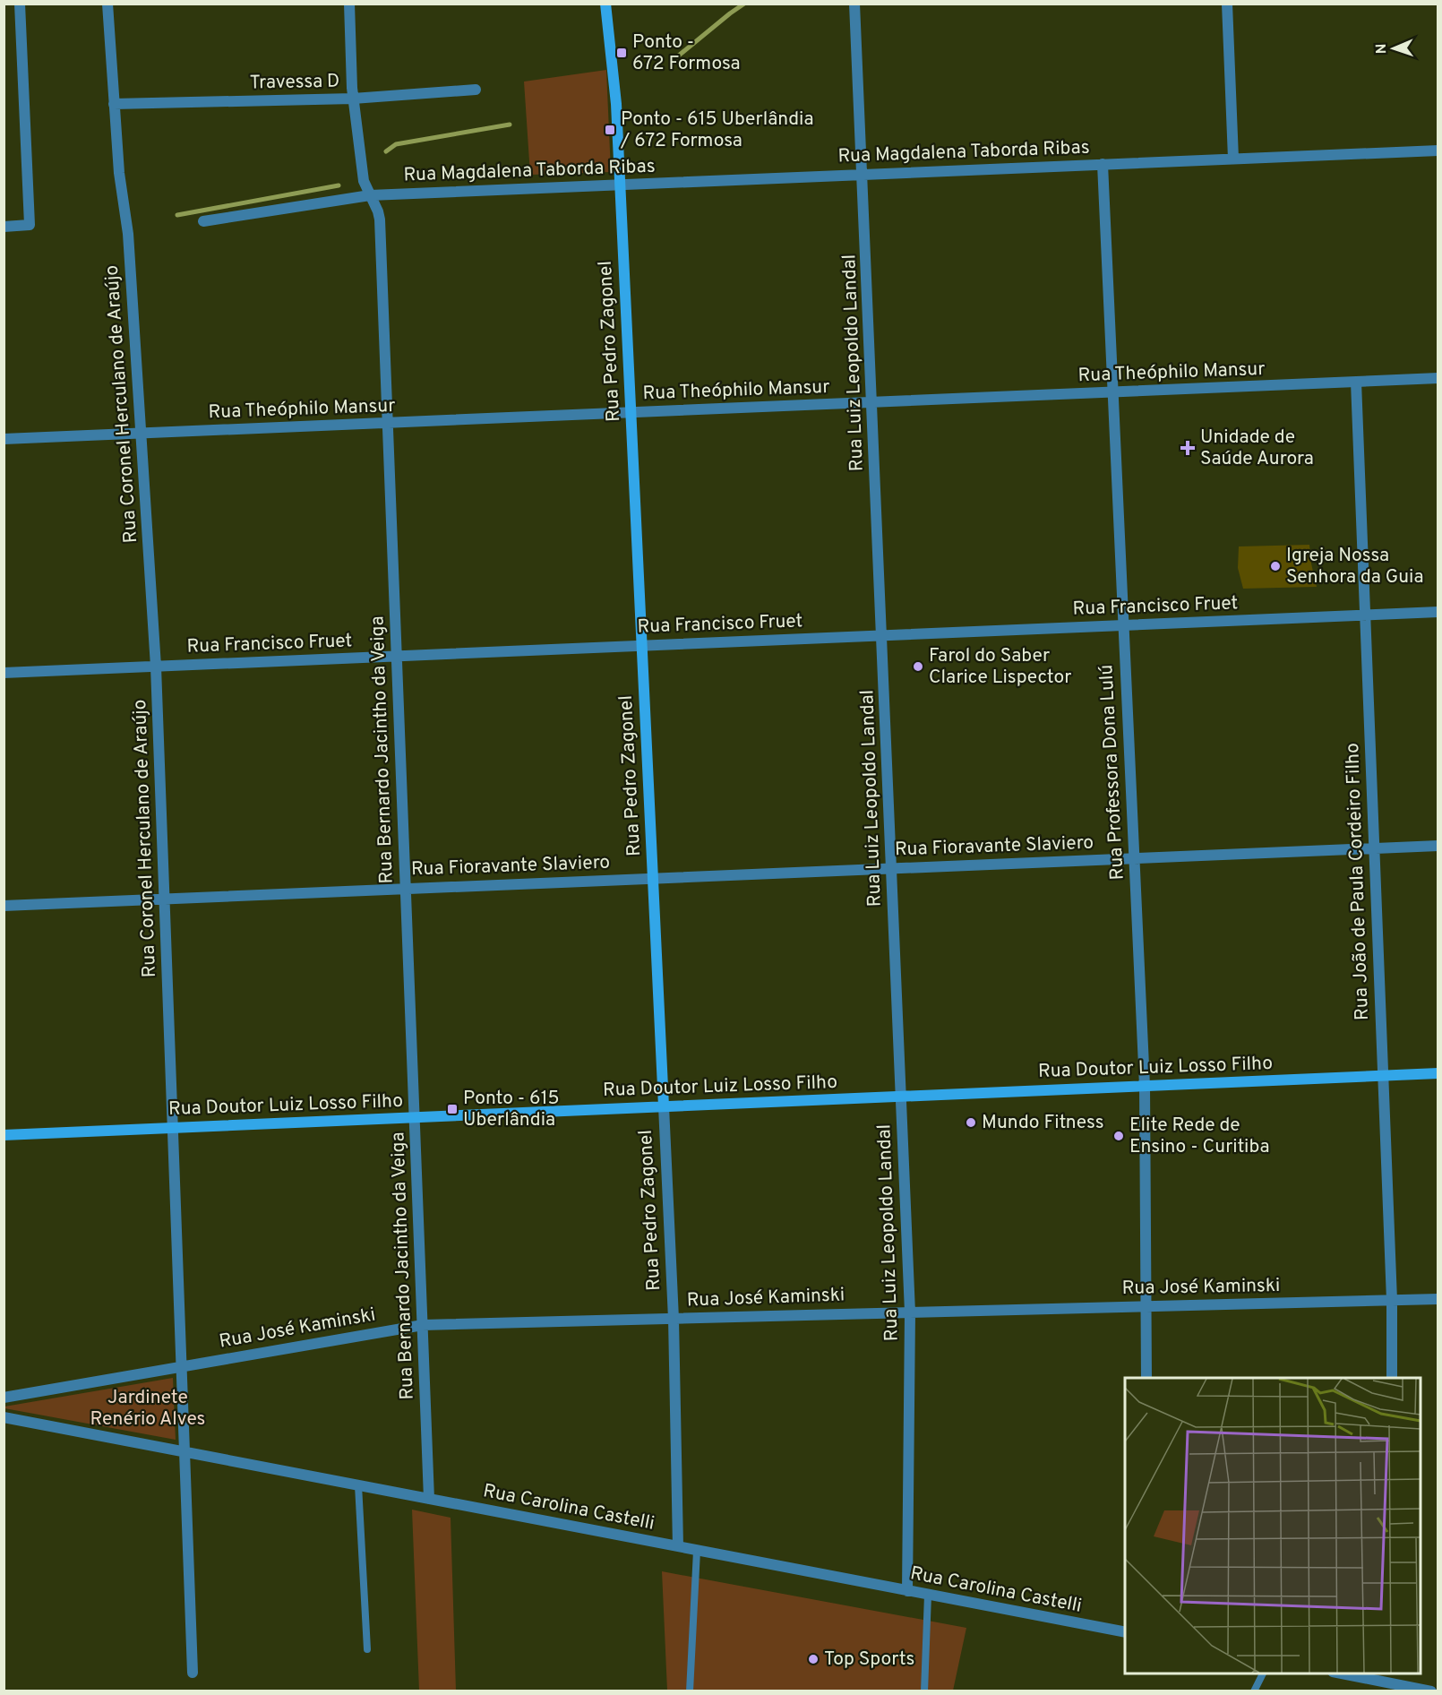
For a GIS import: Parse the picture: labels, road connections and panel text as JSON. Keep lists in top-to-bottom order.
{
  "streets": {
    "street": [
      "Travessa D",
      "Rua Magdalena Taborda Ribas",
      "Rua Pedro Zagonel",
      "Rua Luiz Leopoldo Landal",
      "Rua Theóphilo Mansur",
      "Rua Coronel Herculano de Araújo",
      "Rua Francisco Fruet",
      "Rua Bernardo Jacintho da Veiga",
      "Rua Professora Dona Lulú",
      "Rua Fioravante Slaviero",
      "Rua João de Paula Cordeiro Filho",
      "Rua Doutor Luiz Losso Filho",
      "Rua José Kaminski",
      "Rua Carolina Castelli"
    ]
  },
  "crossings": [
    ["Travessa D", "Rua Coronel Herculano de Araújo"],
    ["Travessa D", "Rua Bernardo Jacintho da Veiga"],
    ["Rua Magdalena Taborda Ribas", "Rua Pedro Zagonel"],
    ["Rua Magdalena Taborda Ribas", "Rua Luiz Leopoldo Landal"],
    ["Rua Magdalena Taborda Ribas", "Rua Bernardo Jacintho da Veiga"],
    ["Rua Magdalena Taborda Ribas", "Rua Professora Dona Lulú"],
    ["Rua Pedro Zagonel", "Rua Theóphilo Mansur"],
    ["Rua Pedro Zagonel", "Rua Francisco Fruet"],
    ["Rua Pedro Zagonel", "Rua Fioravante Slaviero"],
    ["Rua Pedro Zagonel", "Rua Doutor Luiz Losso Filho"],
    ["Rua Pedro Zagonel", "Rua José Kaminski"],
    ["Rua Pedro Zagonel", "Rua Carolina Castelli"],
    ["Rua Luiz Leopoldo Landal", "Rua Theóphilo Mansur"],
    ["Rua Luiz Leopoldo Landal", "Rua Francisco Fruet"],
    ["Rua Luiz Leopoldo Landal", "Rua Fioravante Slaviero"],
    ["Rua Luiz Leopoldo Landal", "Rua Doutor Luiz Losso Filho"],
    ["Rua Luiz Leopoldo Landal", "Rua José Kaminski"],
    ["Rua Luiz Leopoldo Landal", "Rua Carolina Castelli"],
    ["Rua Theóphilo Mansur", "Rua Coronel Herculano de Araújo"],
    ["Rua Theóphilo Mansur", "Rua Bernardo Jacintho da Veiga"],
    ["Rua Theóphilo Mansur", "Rua Professora Dona Lulú"],
    ["Rua Theóphilo Mansur", "Rua João de Paula Cordeiro Filho"],
    ["Rua Coronel Herculano de Araújo", "Rua Francisco Fruet"],
    ["Rua Coronel Herculano de Araújo", "Rua Fioravante Slaviero"],
    ["Rua Coronel Herculano de Araújo", "Rua Doutor Luiz Losso Filho"],
    ["Rua Coronel Herculano de Araújo", "Rua José Kaminski"],
    ["Rua Coronel Herculano de Araújo", "Rua Carolina Castelli"],
    ["Rua Francisco Fruet", "Rua Bernardo Jacintho da Veiga"],
    ["Rua Francisco Fruet", "Rua Professora Dona Lulú"],
    ["Rua Francisco Fruet", "Rua João de Paula Cordeiro Filho"],
    ["Rua Bernardo Jacintho da Veiga", "Rua Fioravante Slaviero"],
    ["Rua Bernardo Jacintho da Veiga", "Rua Doutor Luiz Losso Filho"],
    ["Rua Bernardo Jacintho da Veiga", "Rua José Kaminski"],
    ["Rua Bernardo Jacintho da Veiga", "Rua Carolina Castelli"],
    ["Rua Professora Dona Lulú", "Rua Fioravante Slaviero"],
    ["Rua Professora Dona Lulú", "Rua Doutor Luiz Losso Filho"],
    ["Rua Professora Dona Lulú", "Rua José Kaminski"],
    ["Rua Fioravante Slaviero", "Rua João de Paula Cordeiro Filho"],
    ["Rua João de Paula Cordeiro Filho", "Rua Doutor Luiz Losso Filho"],
    ["Rua João de Paula Cordeiro Filho", "Rua José Kaminski"]
  ],
  "parks": ["Jardinete Renério Alves"],
  "places": {
    "transit": ["Ponto - 672 Formosa", "Ponto - 615 Uberlândia / 672 Formosa", "Ponto - 615 Uberlândia"],
    "health": ["Unidade de Saúde Aurora"],
    "other": [
      "Igreja Nossa Senhora da Guia",
      "Farol do Saber Clarice Lispector",
      "Mundo Fitness",
      "Elite Rede de Ensino - Curitiba",
      "Top Sports"
    ]
  },
  "north": "left"
}
